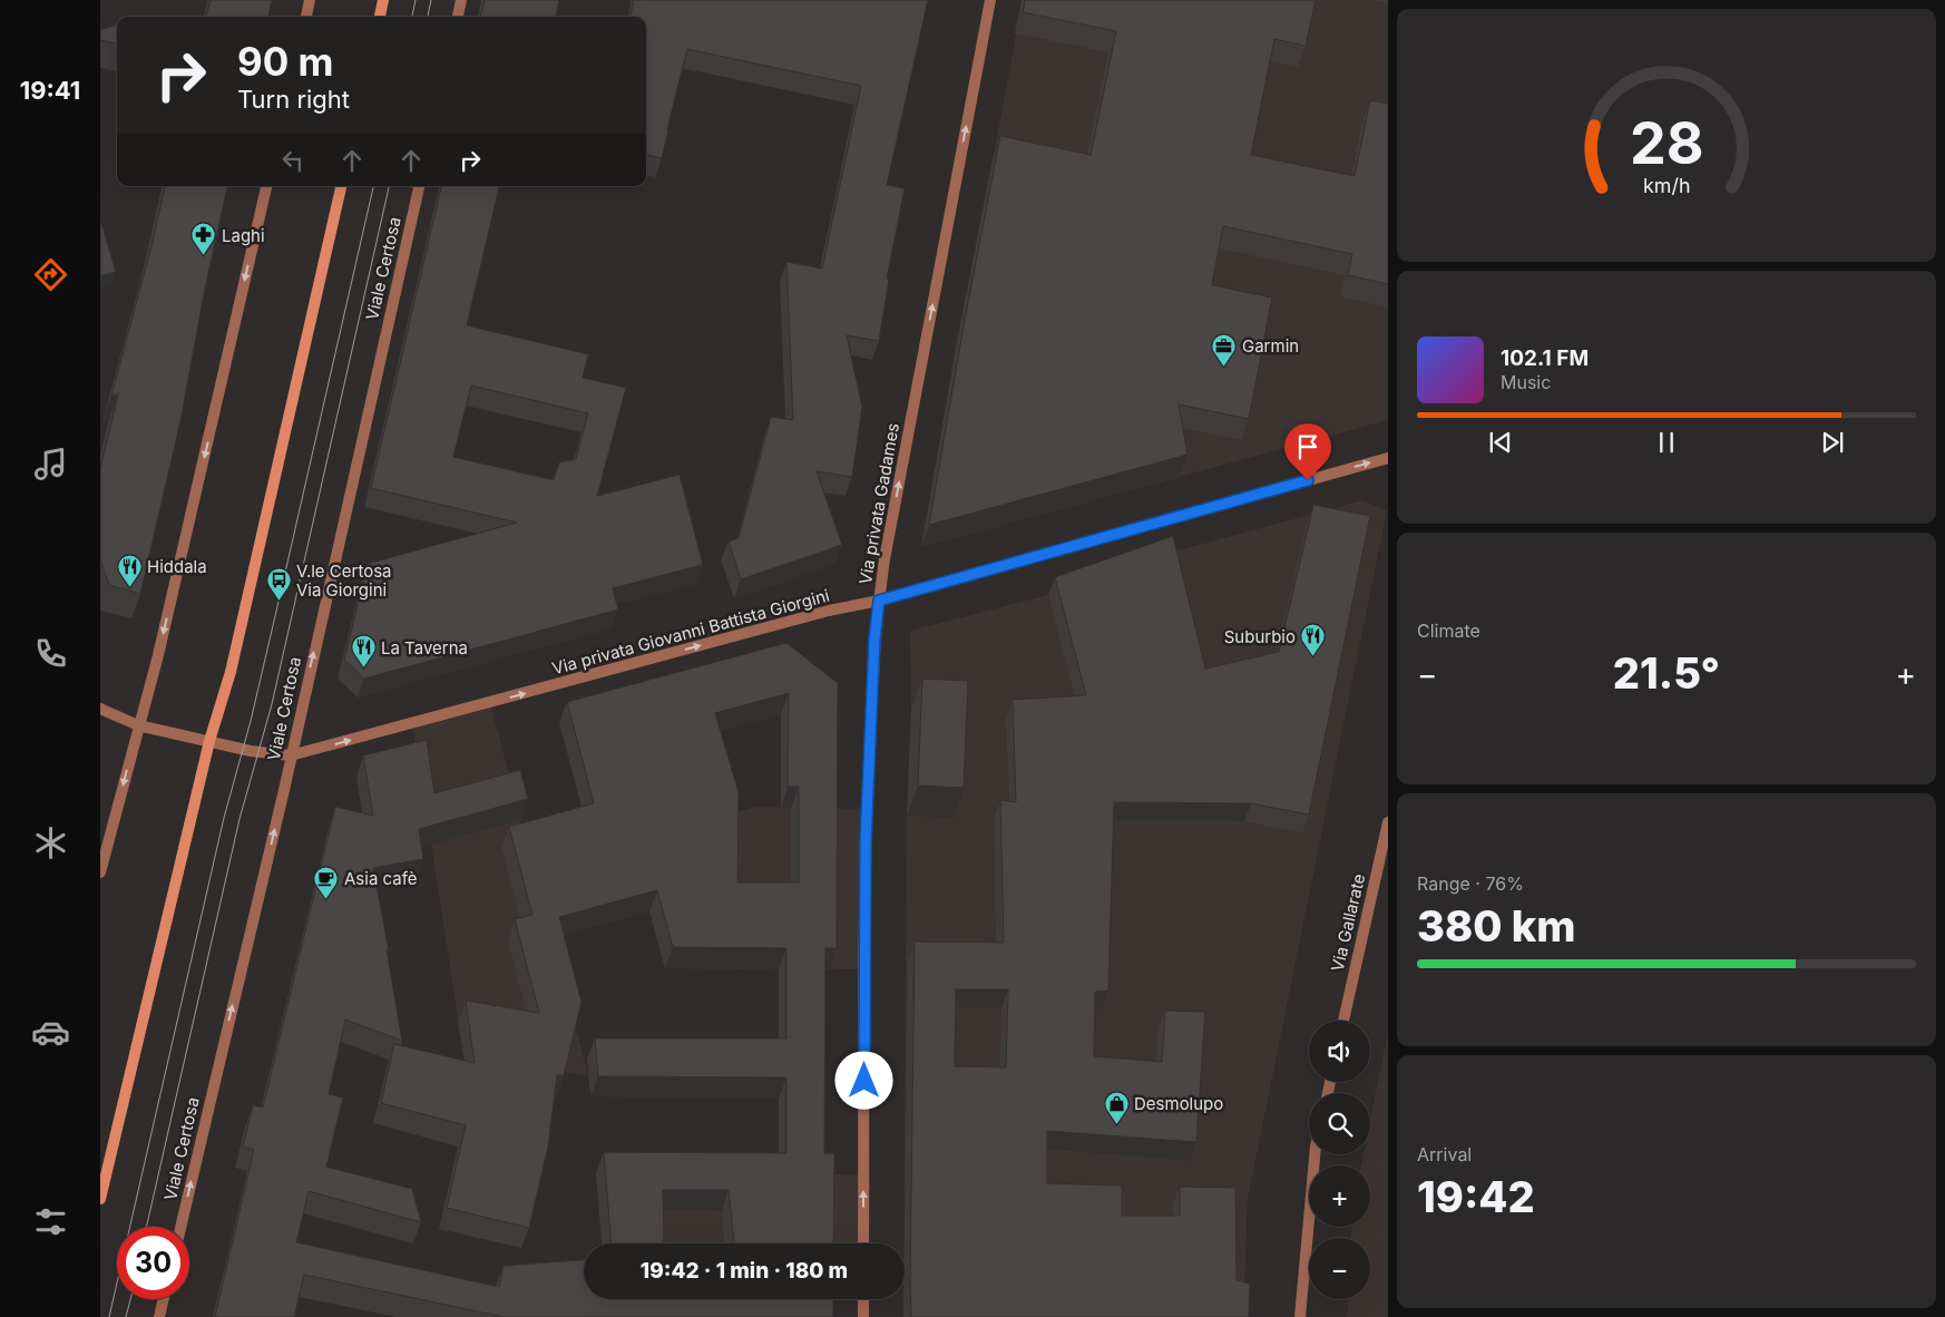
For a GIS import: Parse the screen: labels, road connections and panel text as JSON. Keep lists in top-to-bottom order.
{
  "streets": {
    "street": [
      "Viale Certosa",
      "Via privata Gadames",
      "Via privata Giovanni Battista Giorgini",
      "Via Gallarate"
    ]
  },
  "crossings": [
    ["Viale Certosa", "Via privata Giovanni Battista Giorgini"],
    ["Via privata Gadames", "Via privata Giovanni Battista Giorgini"]
  ],
  "one_way": ["Viale Certosa", "Via privata Gadames", "Via privata Giovanni Battista Giorgini"],
  "places": {
    "pharmacy": ["Laghi"],
    "office": ["Garmin"],
    "restaurant": ["Hiddala", "Suburbio", "La Taverna"],
    "bus stop": ["V.le Certosa Via Giorgini"],
    "cafe": ["Asia cafè"],
    "shop": ["Desmolupo"]
  },
  "page": {
    "tabs": "19:41",
    "turn": ["90 m", "Turn right"],
    "song": ["102.1 FM", "Music"],
    "tile": [
      "Climate",
      ["Range · 76%", "380 km"],
      ["Arrival", "19:42"]
    ],
    "heat": ["−", "21.5°", "+"],
    "map_buttons": ["+", "−"],
    "limit": "30",
    "trip": "19:42 · 1 min · 180 m",
    "gauge": ["28", "km/h"]
  }
}
